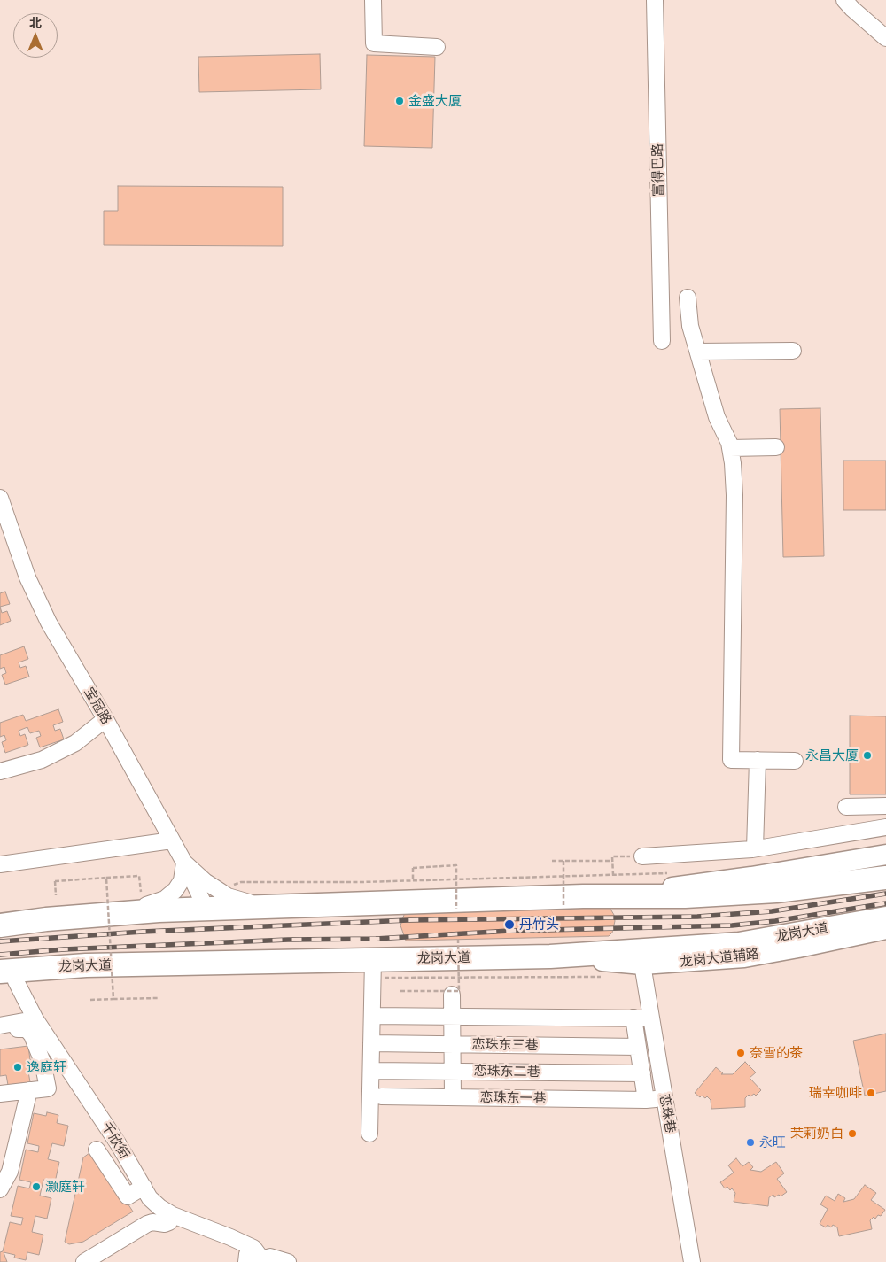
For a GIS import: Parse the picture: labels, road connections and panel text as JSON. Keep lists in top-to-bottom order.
{
  "streets": {
    "highway": ["龙岗大道"],
    "main road": ["龙岗大道辅路"],
    "street": [
      "富得巴路",
      "宝冠路",
      "恋珠东三巷",
      "恋珠东二巷",
      "恋珠东一巷",
      "恋珠巷",
      "千欣街"
    ]
  },
  "crossings": [
    ["龙岗大道", "龙岗大道辅路"],
    ["龙岗大道", "千欣街"],
    ["龙岗大道辅路", "恋珠巷"],
    ["恋珠东一巷", "恋珠巷"]
  ],
  "places": [
    "金盛大厦",
    "永昌大厦",
    "丹竹头",
    "奈雪的茶",
    "逸庭轩",
    "瑞幸咖啡",
    "茉莉奶白",
    "永旺",
    "灏庭轩"
  ],
  "north": "top"
}
